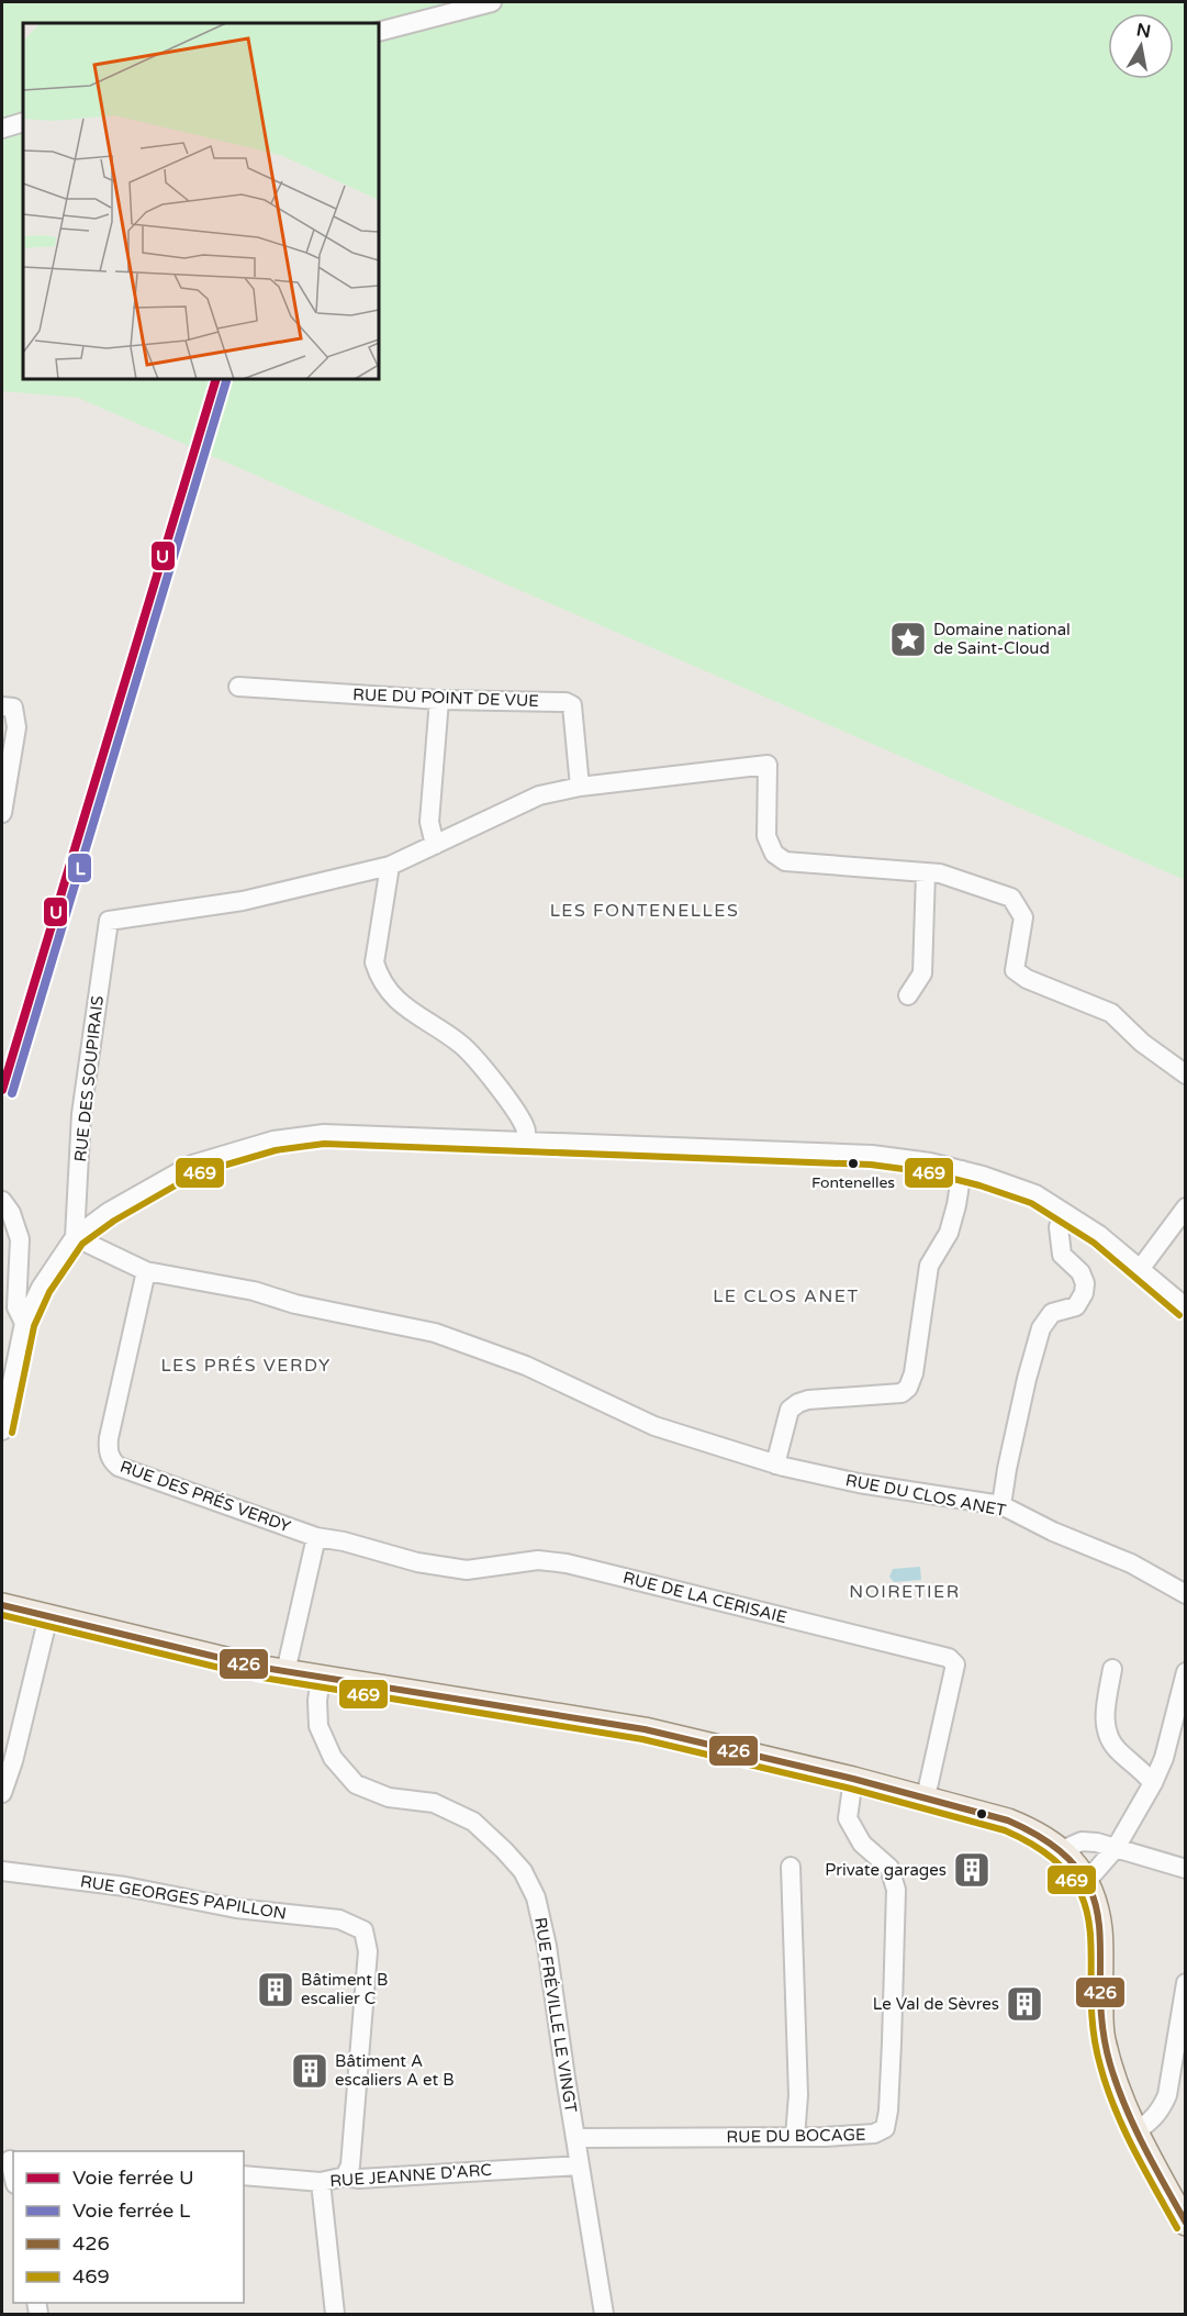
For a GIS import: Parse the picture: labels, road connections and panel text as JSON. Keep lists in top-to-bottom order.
{
  "streets": {
    "street": [
      "RUE DU POINT DE VUE",
      "RUE DES SOUPIRAIS",
      "RUE DU CLOS ANET",
      "RUE DES PRÉS VERDY",
      "RUE DE LA CERISAIE",
      "RUE GEORGES PAPILLON",
      "RUE FRÉVILLE LE VINGT",
      "RUE DU BOCAGE",
      "RUE JEANNE D'ARC"
    ]
  },
  "crossings": [
    ["RUE DES SOUPIRAIS", "RUE DU CLOS ANET"],
    ["RUE DU CLOS ANET", "RUE DES PRÉS VERDY"],
    ["RUE DES PRÉS VERDY", "RUE DE LA CERISAIE"],
    ["RUE GEORGES PAPILLON", "RUE JEANNE D'ARC"],
    ["RUE FRÉVILLE LE VINGT", "RUE DU BOCAGE"],
    ["RUE FRÉVILLE LE VINGT", "RUE JEANNE D'ARC"]
  ],
  "districts": [
    "LES FONTENELLES",
    "LE CLOS ANET",
    "LES PRÉS VERDY",
    "NOIRETIER"
  ],
  "places": {
    "place": ["Domaine national de Saint-Cloud"],
    "other": ["Fontenelles"],
    "building": [
      "Private garages",
      "Bâtiment B escalier C",
      "Le Val de Sèvres",
      "Bâtiment A escaliers A et B"
    ]
  },
  "lines": [
    "rail line U",
    "rail line L",
    "transit line 469",
    "transit line 426"
  ],
  "legend": [
    "Voie ferrée U",
    "Voie ferrée L",
    "426",
    "469"
  ],
  "north": "top"
}
